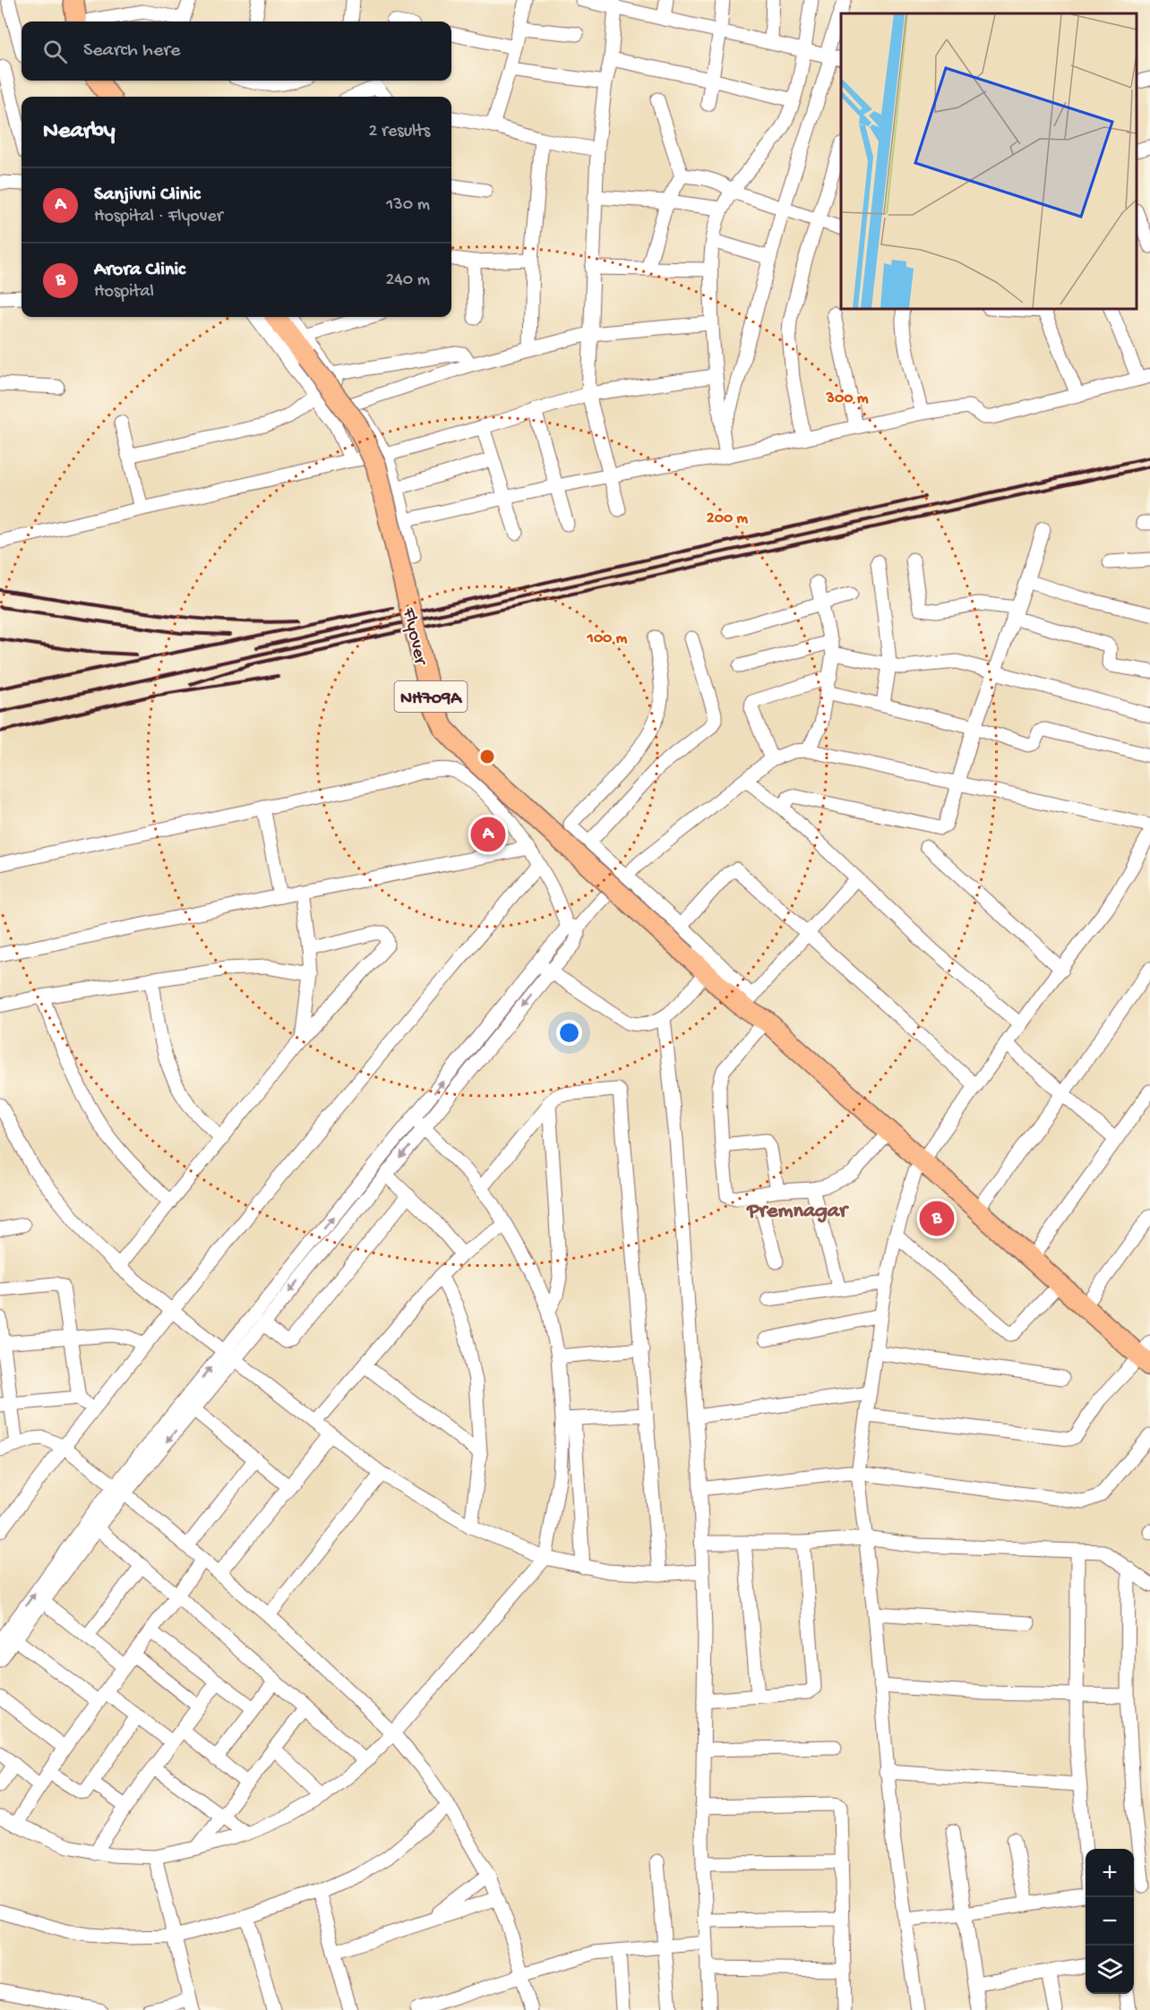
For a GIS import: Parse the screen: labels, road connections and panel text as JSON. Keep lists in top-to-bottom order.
{
  "streets": {
    "highway": ["Flyover", "NH709A"]
  },
  "crossings": [
    ["Flyover", "NH709A"]
  ],
  "districts": ["Premnagar"],
  "page": {
    "search": "Search here",
    "heading": ["Nearby", "2 results"],
    "list": [
      {
        "mark": "A",
        "name": "Sanjivni Clinic",
        "note": "Hospital · Flyover",
        "value": "130 m"
      },
      {
        "mark": "B",
        "name": "Arora Clinic",
        "note": "Hospital",
        "value": "240 m"
      }
    ],
    "pins": ["A", "B"],
    "map_buttons": ["+", "−"]
  },
  "rings": ["300 m", "200 m", "100 m"]
}
